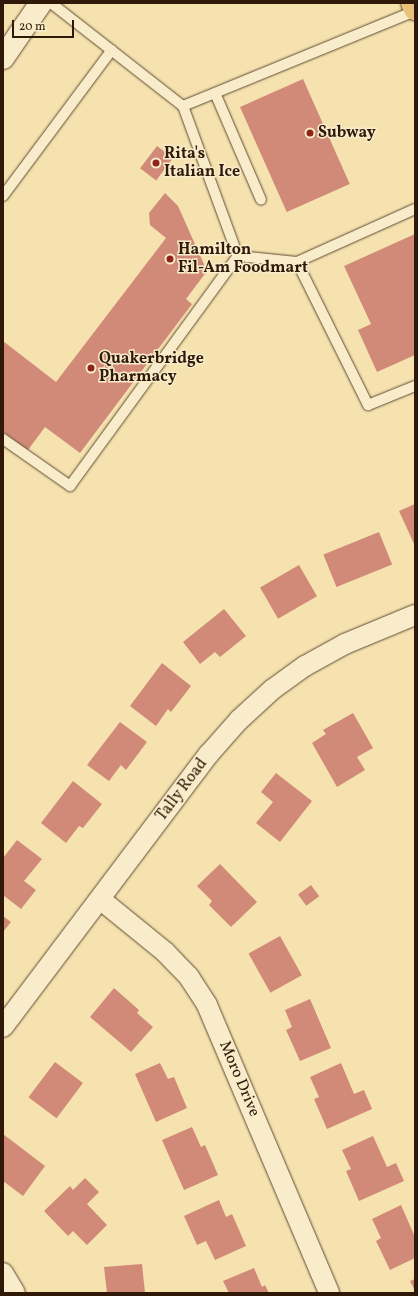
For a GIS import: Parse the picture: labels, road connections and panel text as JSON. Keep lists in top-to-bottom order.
{
  "streets": {
    "street": ["Tally Road", "Moro Drive"]
  },
  "crossings": [
    ["Tally Road", "Moro Drive"]
  ],
  "places": [
    "Subway",
    "Rita's Italian Ice",
    "Hamilton Fil-Am Foodmart",
    "Quakerbridge Pharmacy"
  ],
  "scale_bar": "20 m"
}
